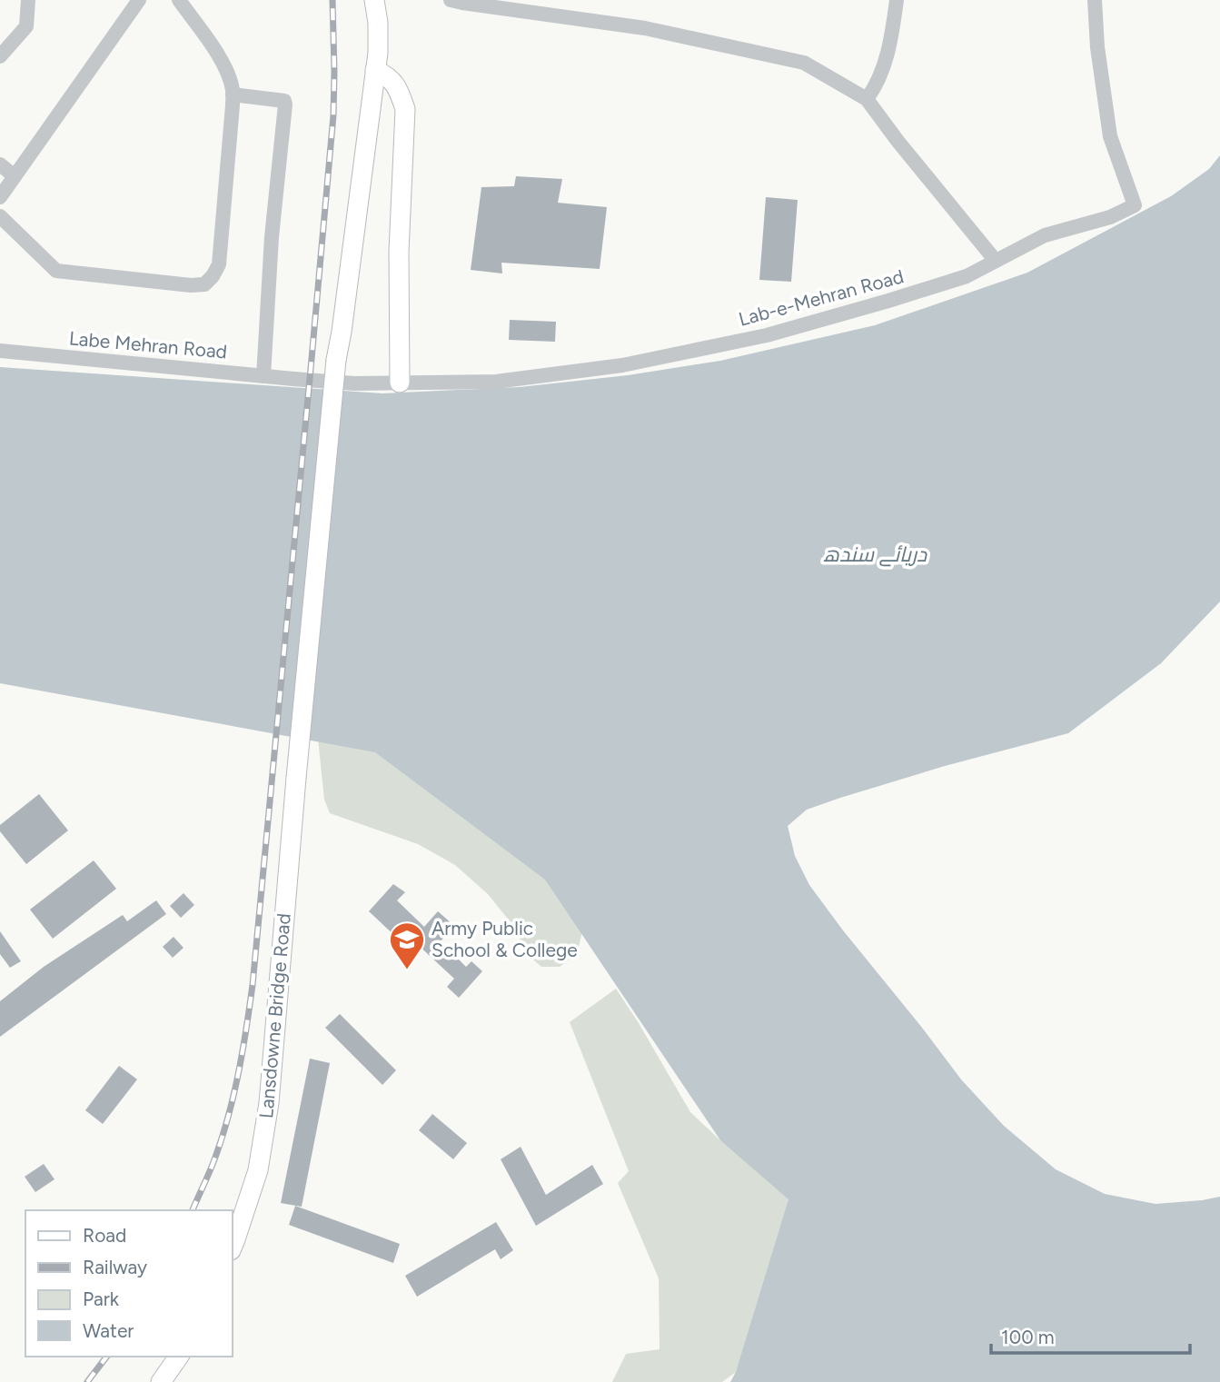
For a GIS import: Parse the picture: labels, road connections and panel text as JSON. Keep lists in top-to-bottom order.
{
  "streets": {
    "main road": ["Lansdowne Bridge Road"],
    "street": ["Lab-e-Mehran Road", "Labe Mehran Road"]
  },
  "crossings": [
    ["Lab-e-Mehran Road", "Labe Mehran Road"]
  ],
  "water": ["دریائے سندھ"],
  "places": {
    "school or university": ["Army Public School & College"]
  },
  "legend": [
    "Road",
    "Railway",
    "Park",
    "Water"
  ],
  "scale_bar": "100 m"
}
